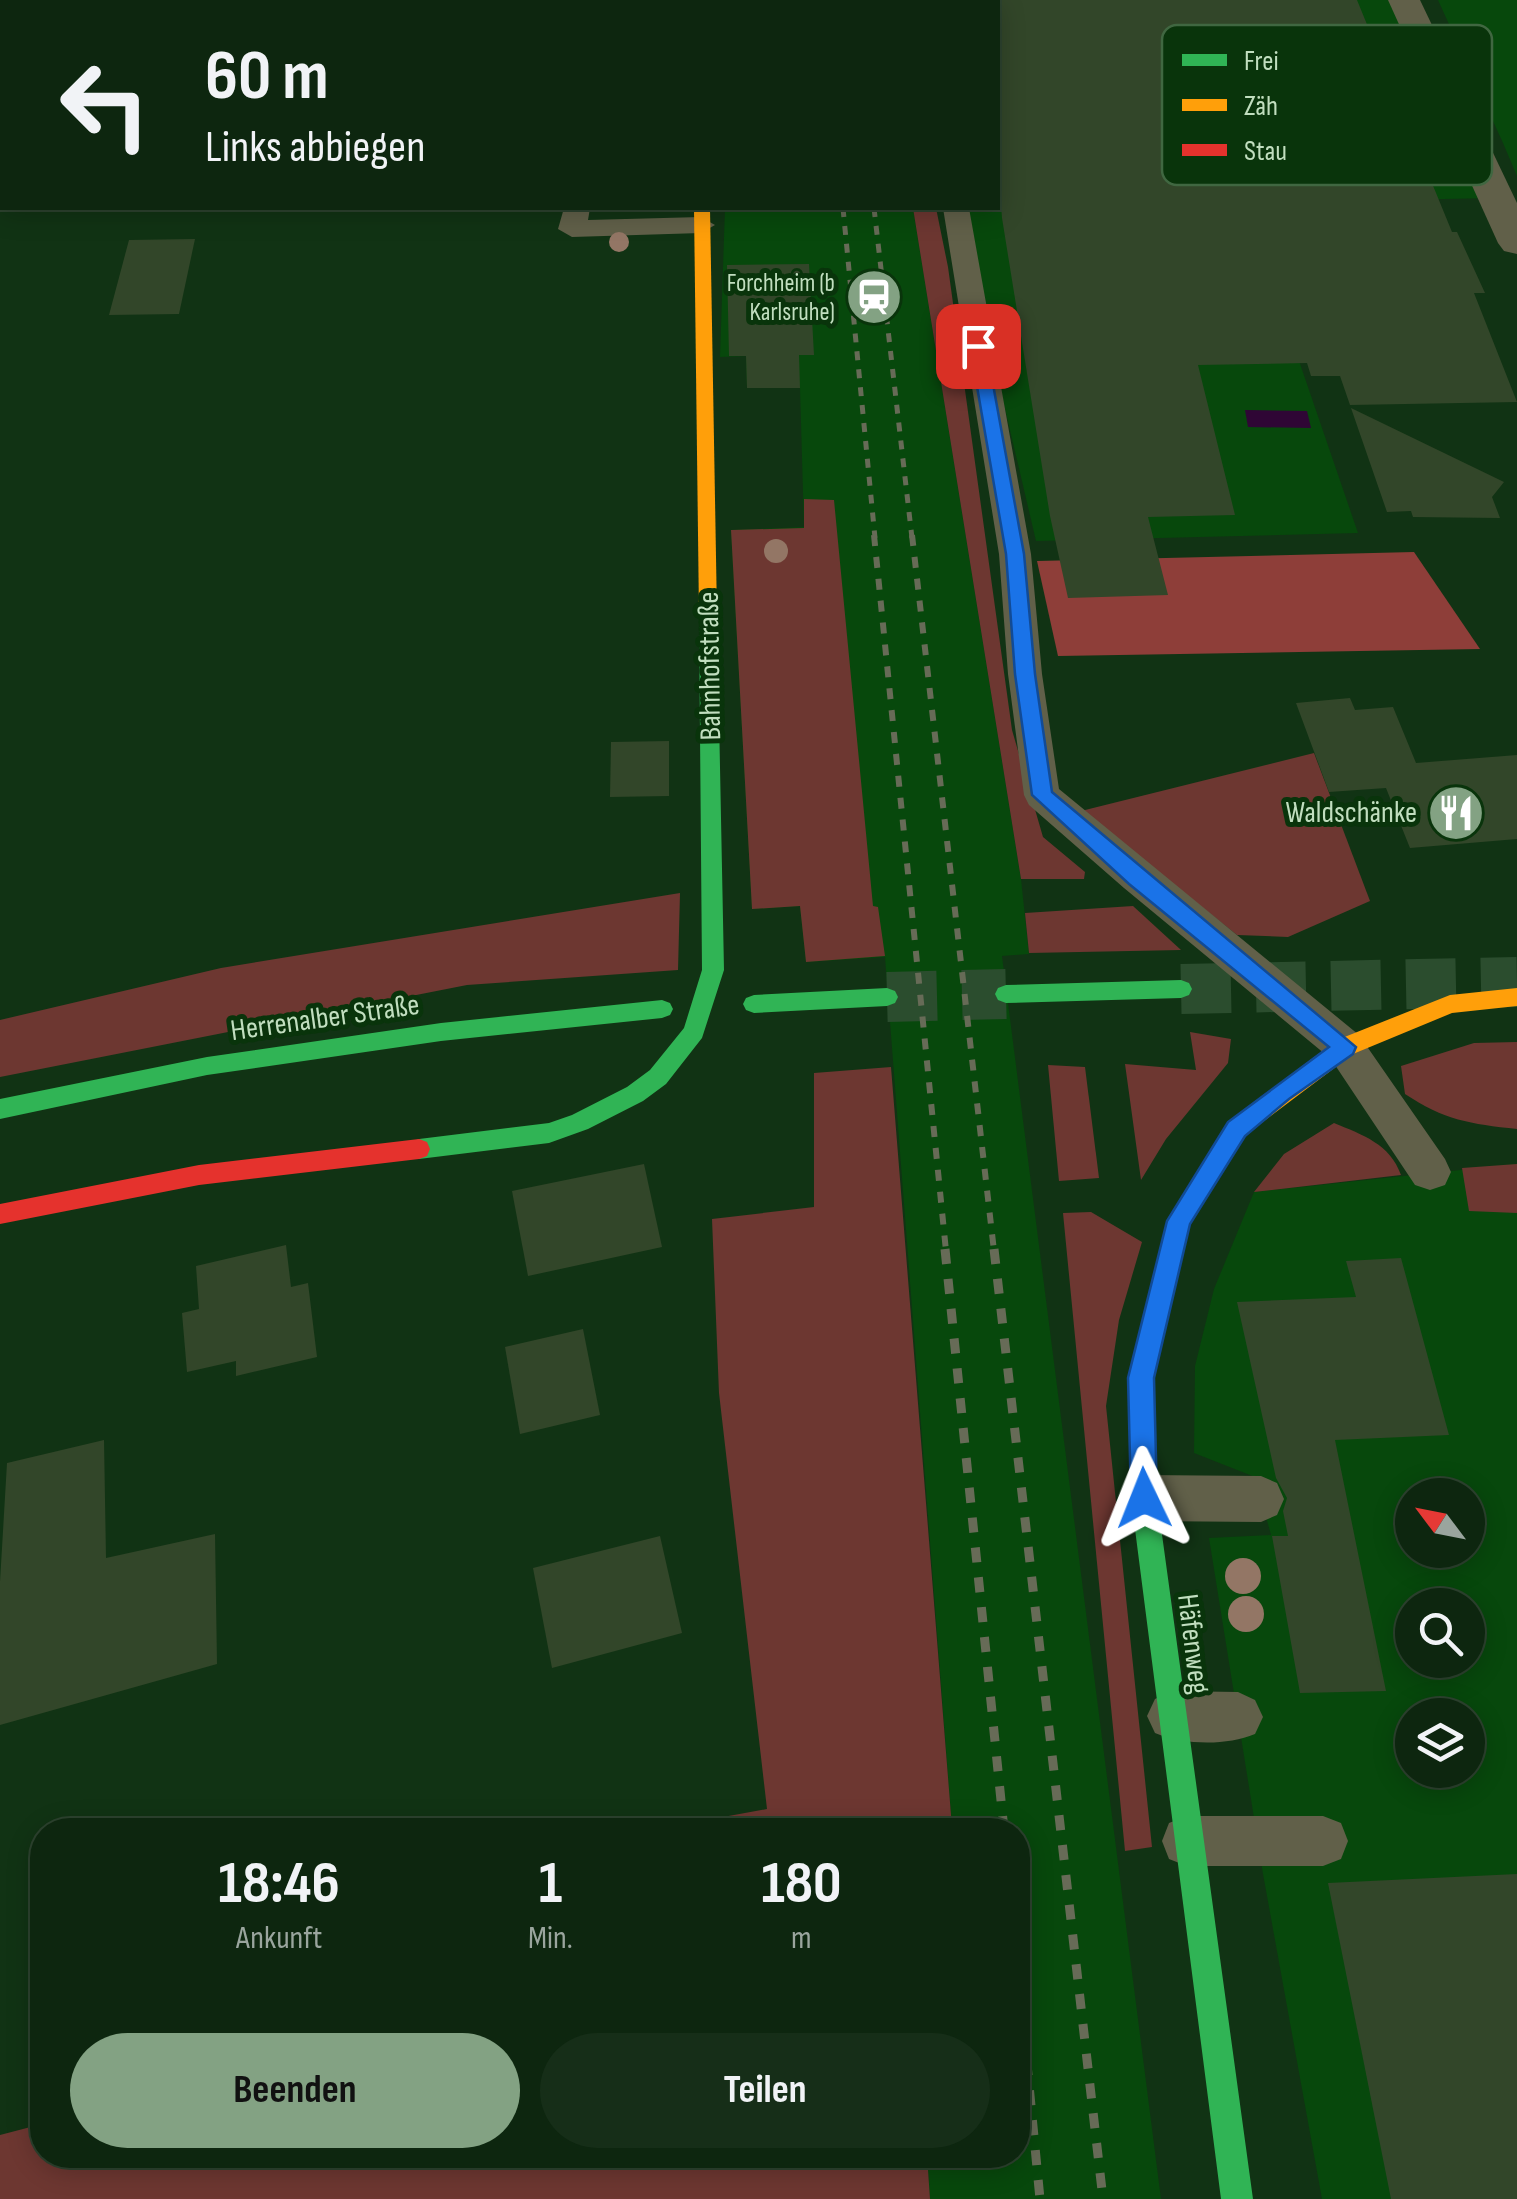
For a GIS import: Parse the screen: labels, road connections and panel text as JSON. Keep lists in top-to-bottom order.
{
  "streets": {
    "street": ["Bahnhofstraße", "Herrenalber Straße", "Häfenweg"]
  },
  "places": {
    "station": ["Forchheim (b Karlsruhe)"],
    "restaurant": ["Waldschänke"]
  },
  "legend": ["Frei", "Zäh", "Stau"],
  "north": "top left",
  "page": {
    "turn": ["60 m", "Links abbiegen"],
    "eta": [
      "18:46",
      "Ankunft",
      "1",
      "Min.",
      "180",
      "m"
    ],
    "buttons": ["Beenden", "Teilen"]
  }
}
